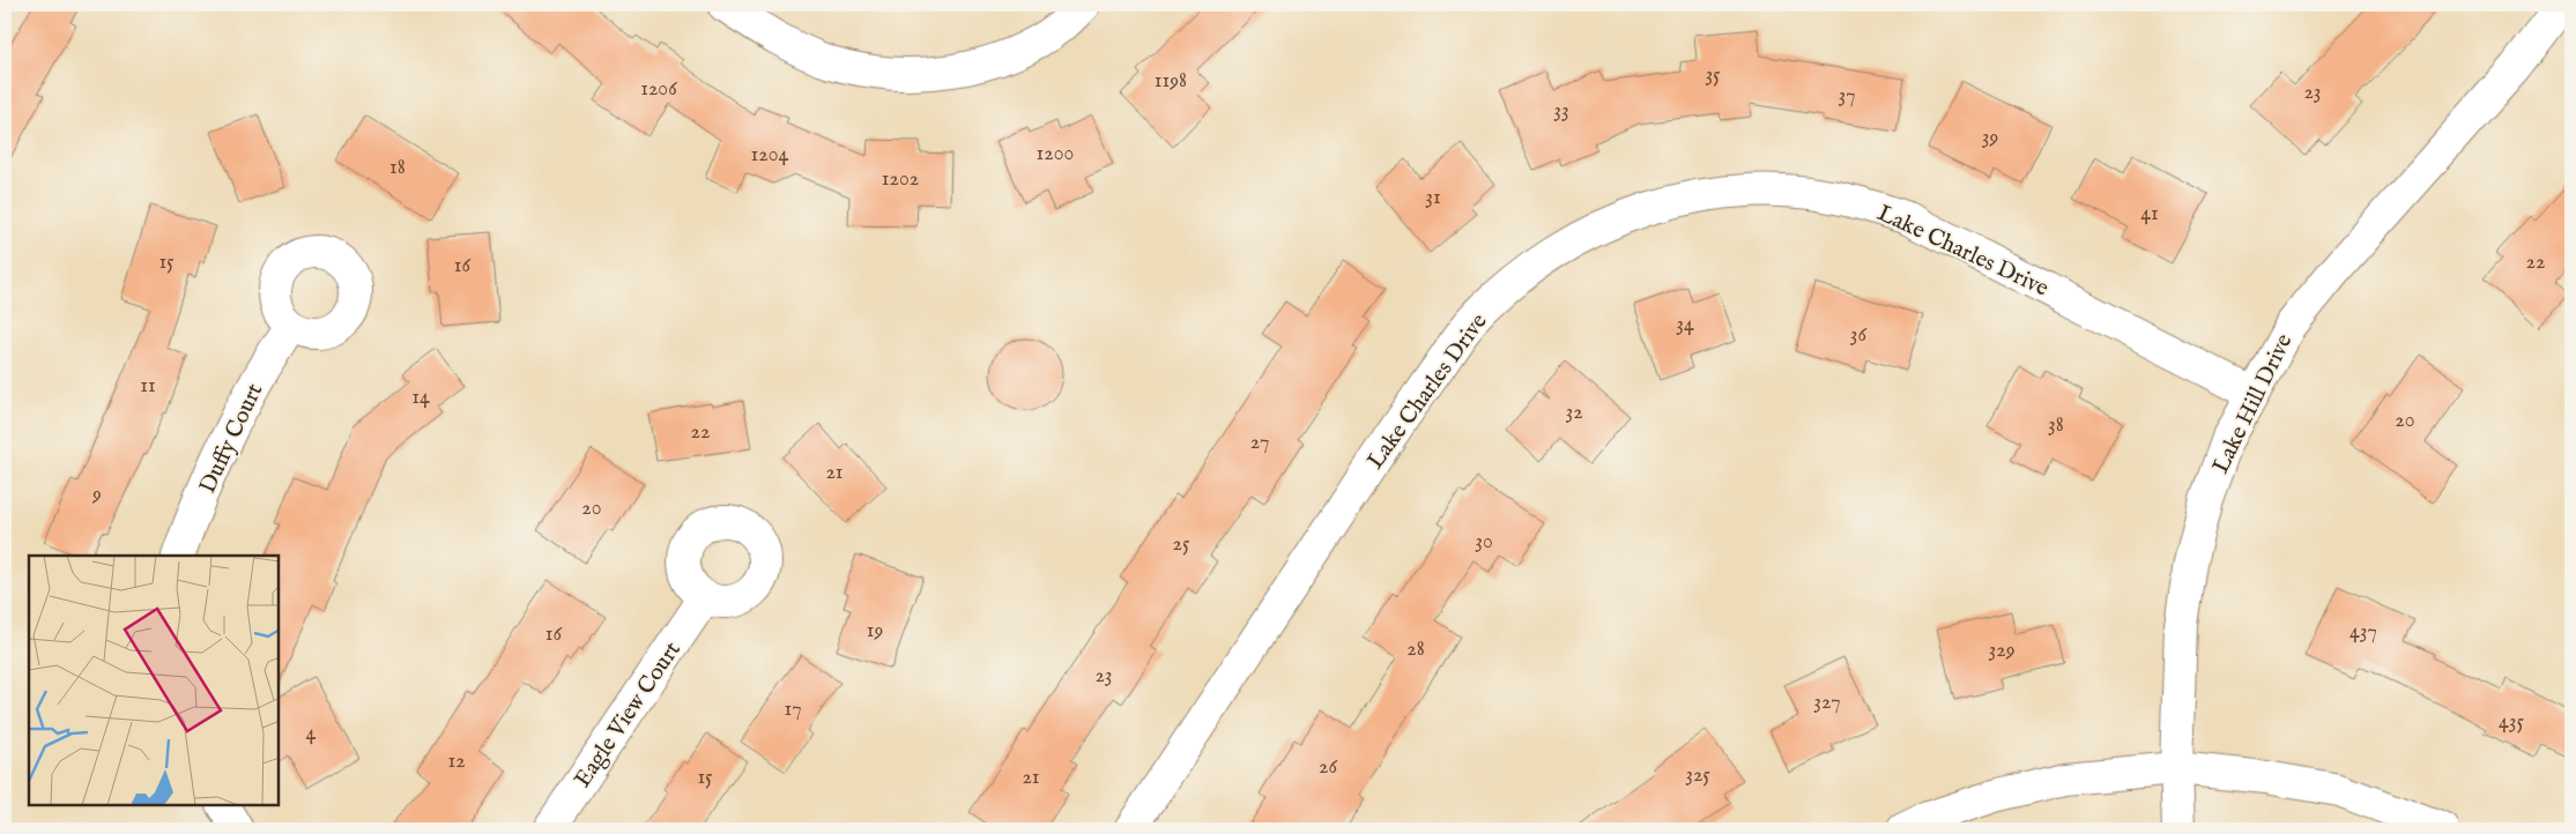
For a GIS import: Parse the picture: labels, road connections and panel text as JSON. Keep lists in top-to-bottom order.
{
  "streets": {
    "street": [
      "Lake Charles Drive",
      "Lake Hill Drive",
      "Duffy Court",
      "Eagle View Court"
    ]
  },
  "crossings": [
    ["Lake Charles Drive", "Lake Hill Drive"]
  ],
  "house_numbers": [
    "35",
    "1198",
    "1206",
    "23",
    "37",
    "33",
    "39",
    "1200",
    "1204",
    "18",
    "1202",
    "31",
    "41",
    "15",
    "22",
    "16",
    "34",
    "36",
    "11",
    "14",
    "32",
    "20",
    "38",
    "22",
    "27",
    "21",
    "9",
    "20",
    "30",
    "25",
    "19",
    "437",
    "16",
    "28",
    "329",
    "23",
    "327",
    "17",
    "435",
    "4",
    "12",
    "26",
    "325",
    "15",
    "21"
  ]
}
